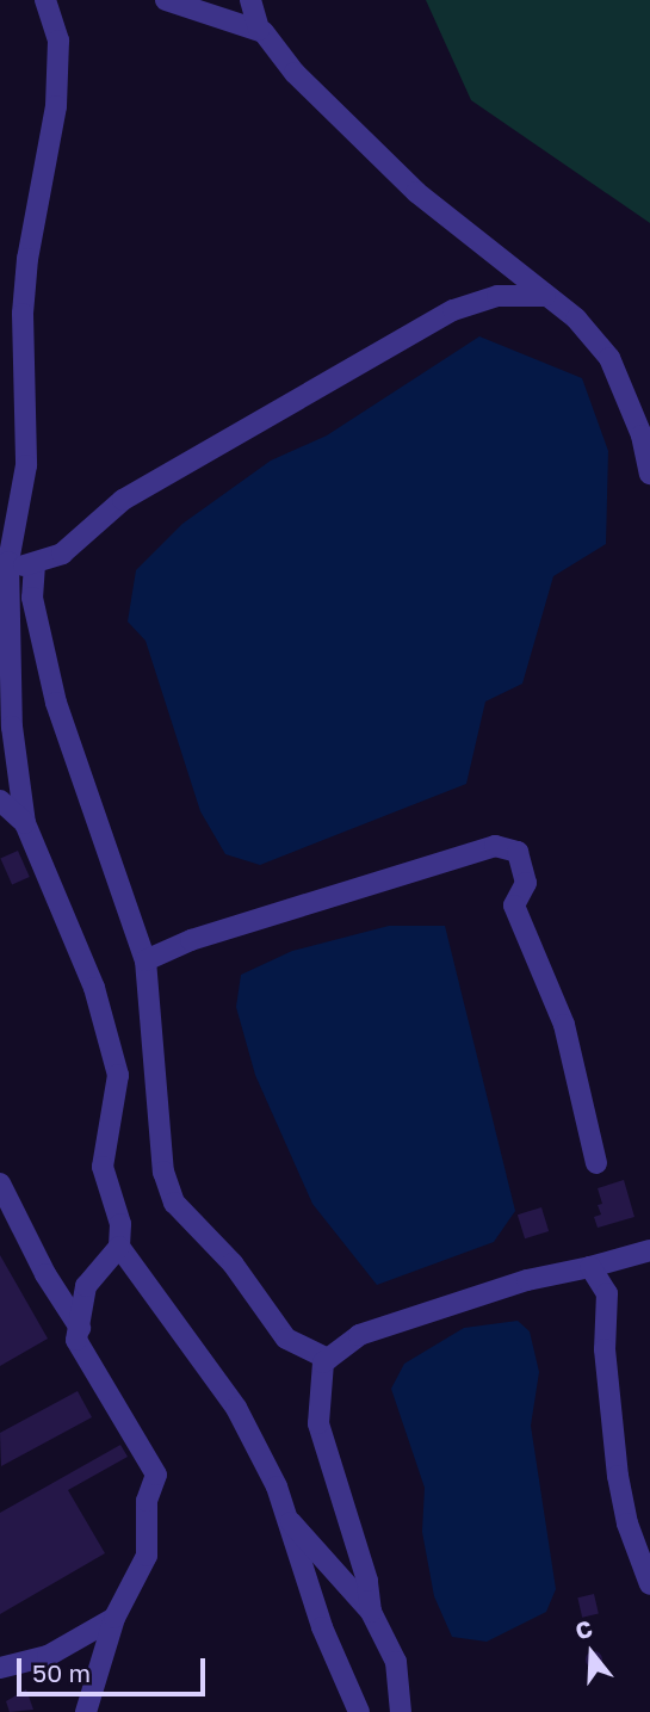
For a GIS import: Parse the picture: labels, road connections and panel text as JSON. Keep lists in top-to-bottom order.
{
  "scale_bar": "50 m",
  "north": "top"
}
